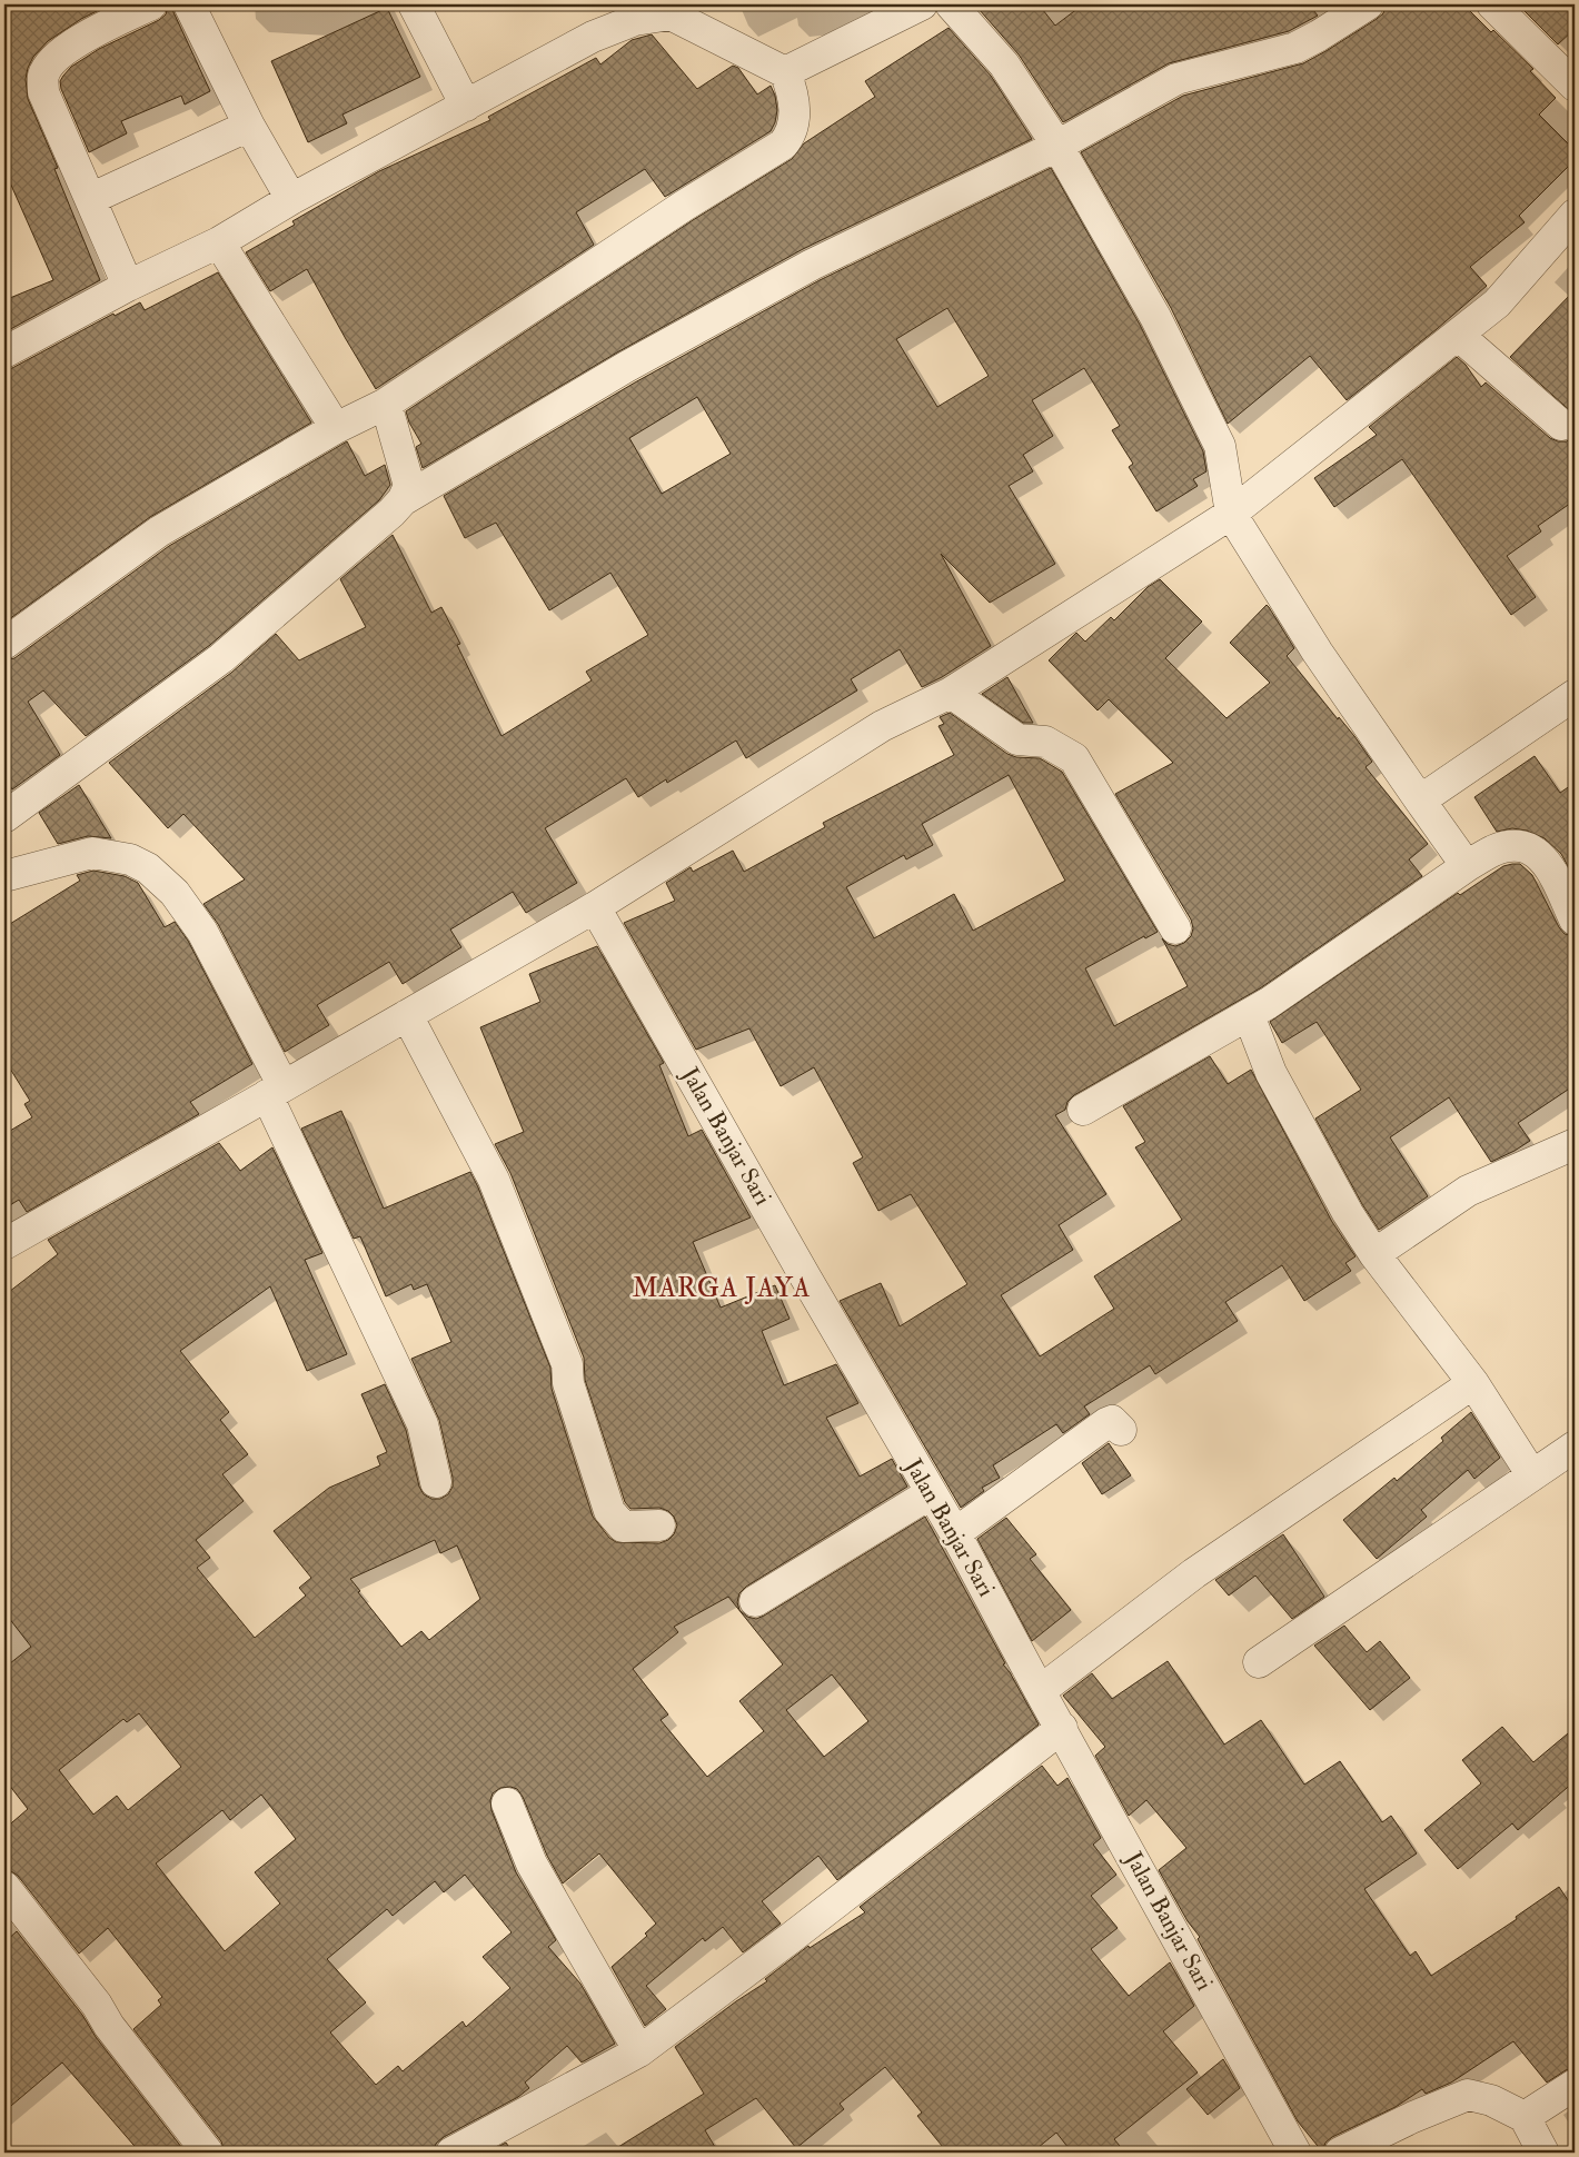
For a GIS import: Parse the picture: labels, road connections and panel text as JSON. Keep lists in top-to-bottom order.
{
  "streets": {
    "street": ["Jalan Banjar Sari"]
  },
  "districts": ["MARGA JAYA"]
}
